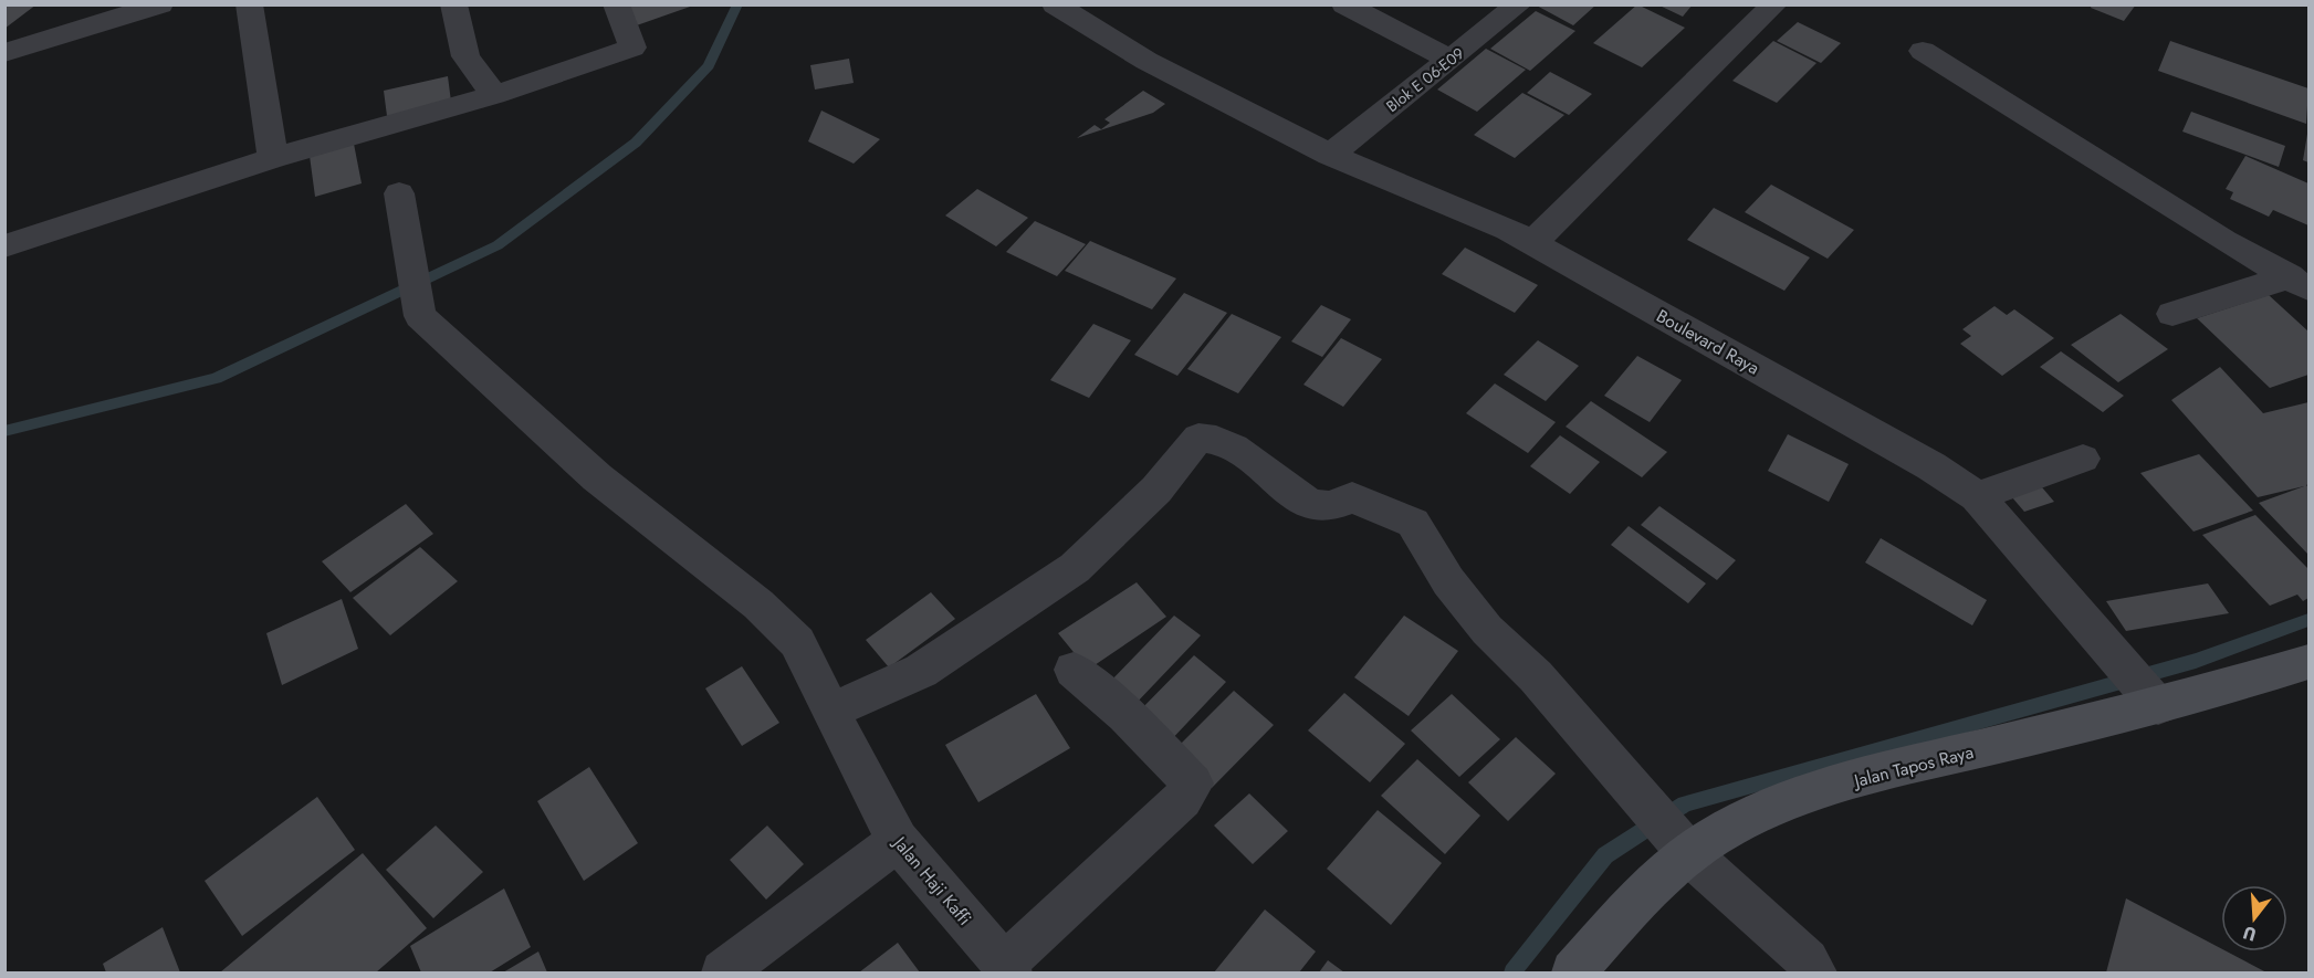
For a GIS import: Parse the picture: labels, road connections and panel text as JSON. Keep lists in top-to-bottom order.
{
  "streets": {
    "main road": ["Jalan Tapos Raya"],
    "street": ["Blok E 06-E09", "Boulevard Raya", "Jalan Haji Kaffi"]
  },
  "crossings": [
    ["Blok E 06-E09", "Boulevard Raya"],
    ["Boulevard Raya", "Jalan Tapos Raya"]
  ],
  "north": "bottom"
}
